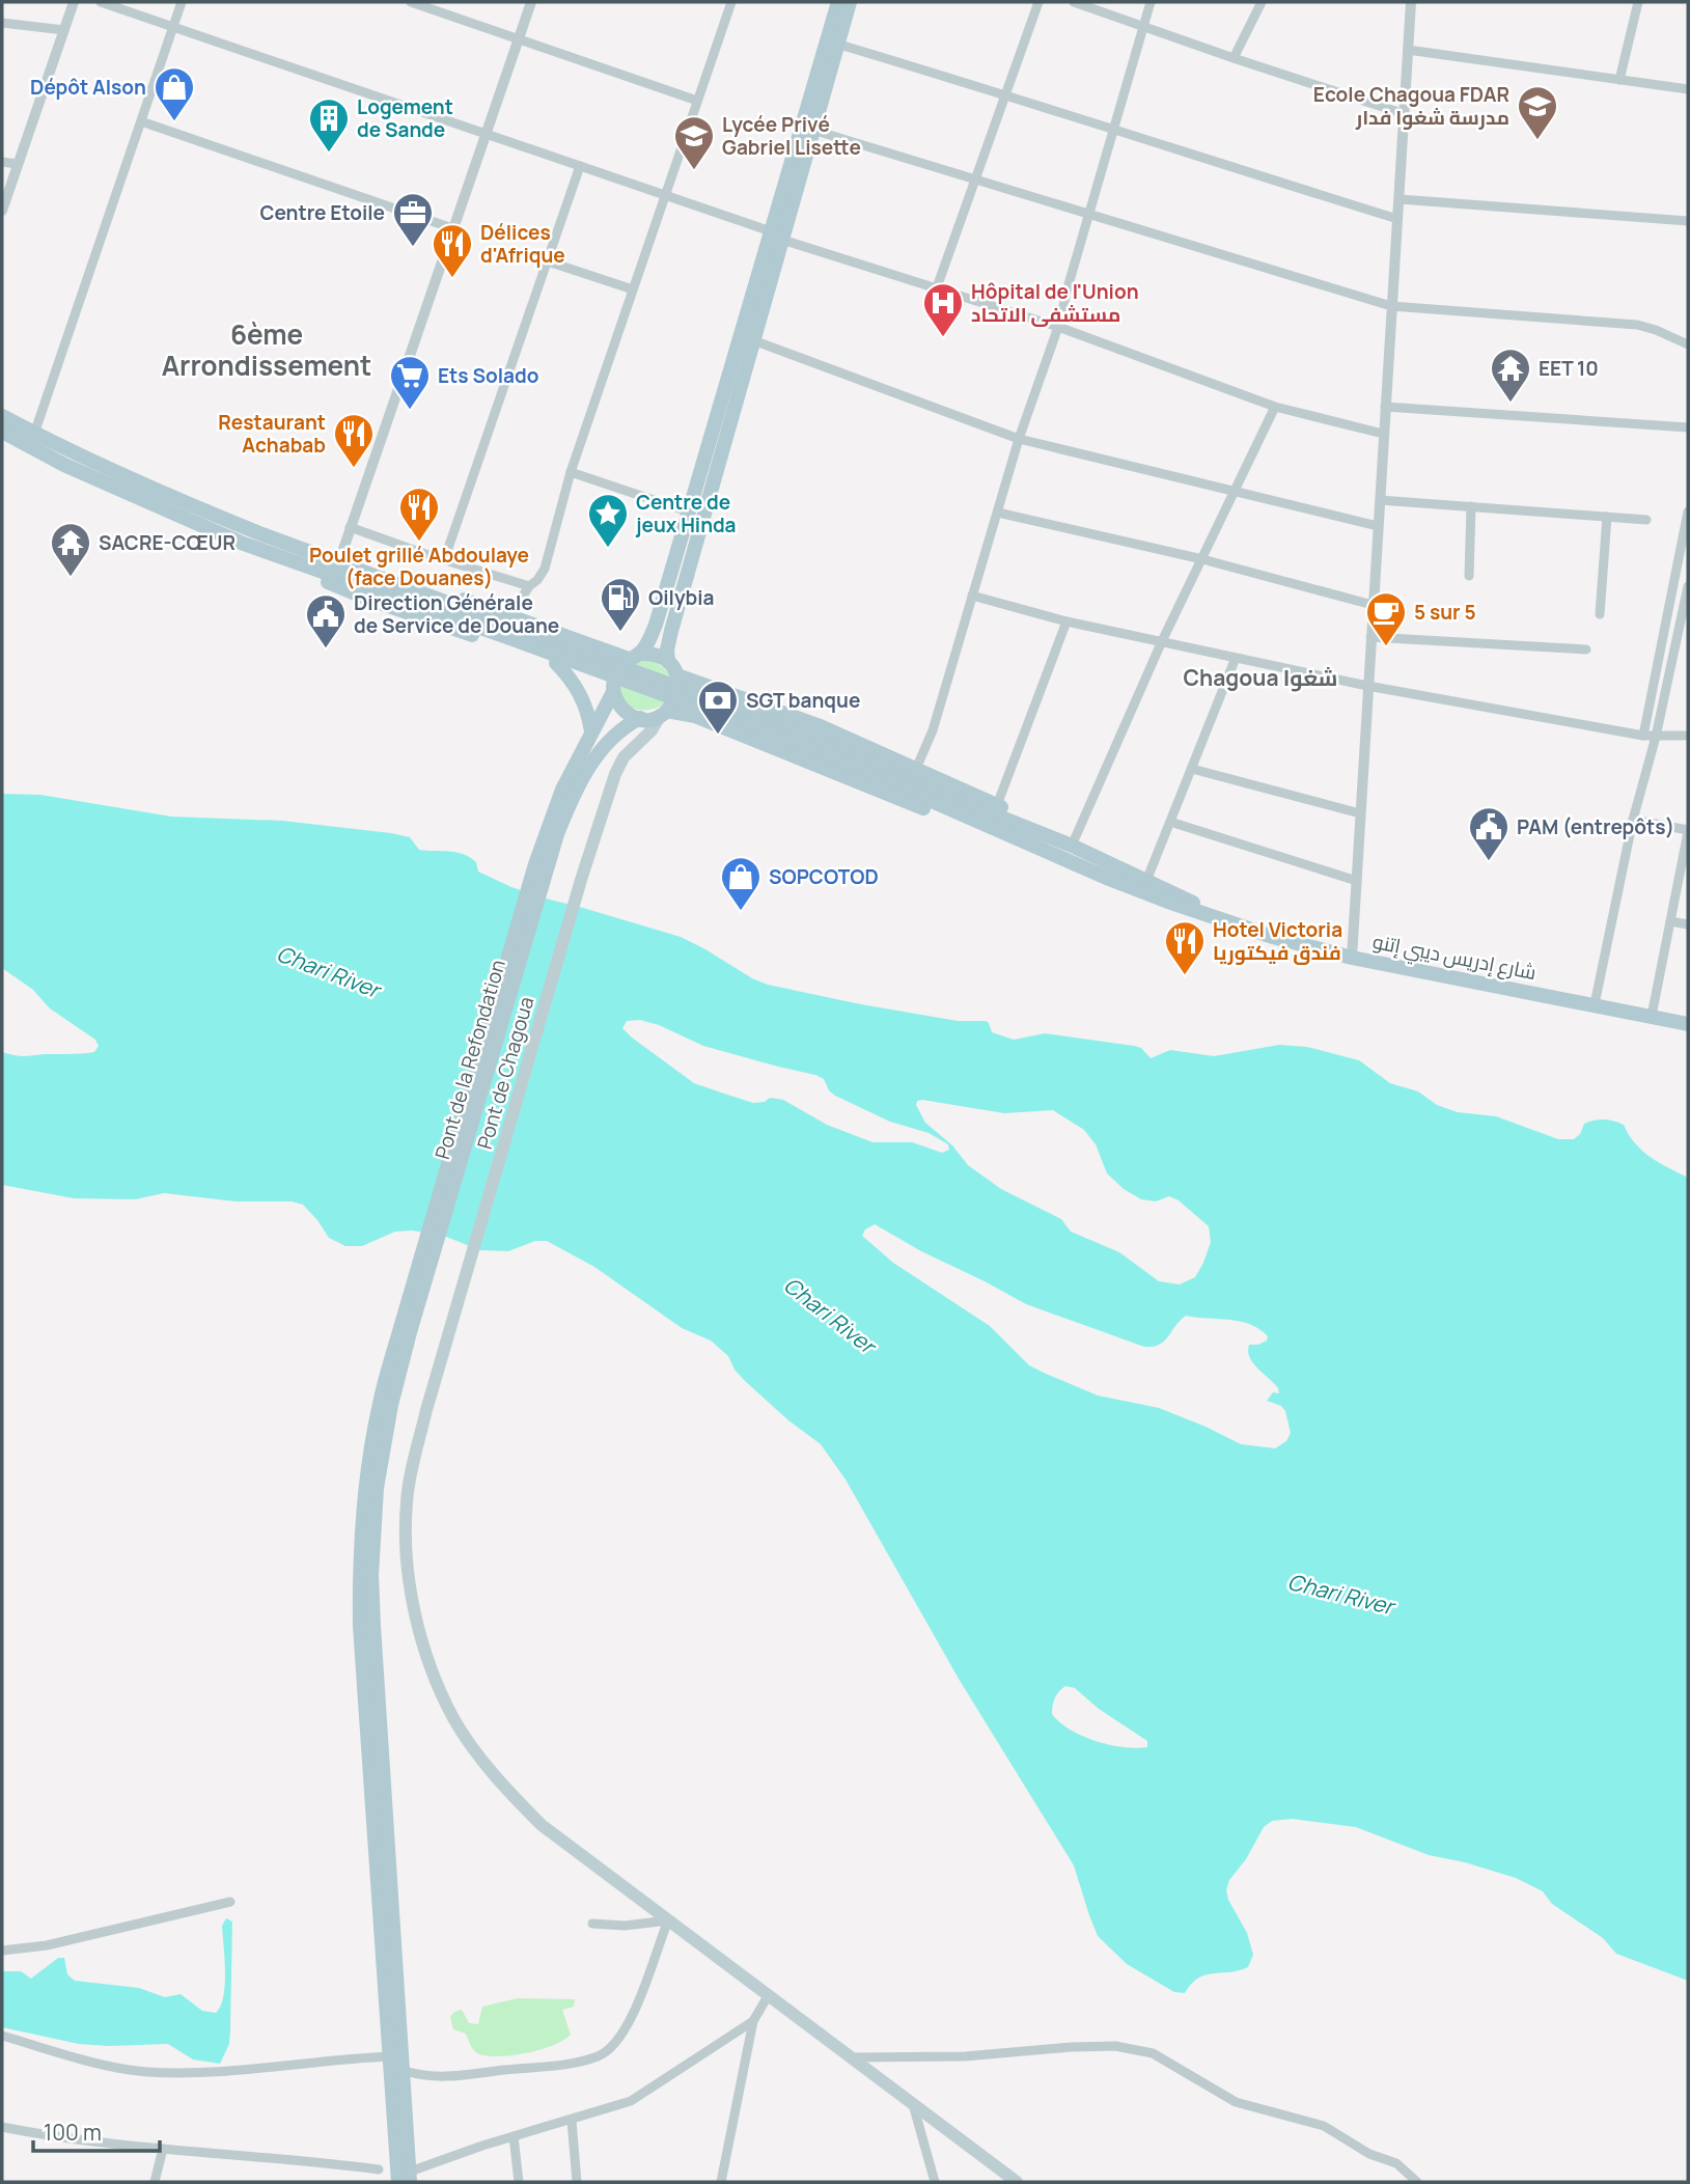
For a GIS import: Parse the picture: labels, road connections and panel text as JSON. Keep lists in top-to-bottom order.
{
  "streets": {
    "main road": ["شارع إدريس ديبي إتنو", "Pont de la Refondation", "Pont de Chagoua"]
  },
  "districts": ["6ème Arrondissement", "Chagoua شغوا"],
  "water": ["Chari River"],
  "places": {
    "shop": ["Dépôt Alson", "SOPCOTOD"],
    "school or university": ["Ecole Chagoua FDAR مدرسة شغوا فدار", "Lycée Privé Gabriel Lisette"],
    "building": ["Logement de Sande"],
    "office": ["Centre Etoile"],
    "restaurant": [
      "Délices d'Afrique",
      "Restaurant Achabab",
      "Poulet grillé Abdoulaye (face Douanes)",
      "Hotel Victoria فندق فيكتوريا"
    ],
    "hospital": ["Hôpital de l'Union مستشفى الاتحاد"],
    "temple": ["EET 10", "SACRE-CŒUR"],
    "supermarket": ["Ets Solado"],
    "place": ["Centre de jeux Hinda"],
    "fuel station": ["Oilybia"],
    "cafe": ["5 sur 5"],
    "public building": ["Direction Générale de Service de Douane", "PAM (entrepôts)"],
    "bank": ["SGT banque"]
  },
  "scale_bar": "100 m"
}
